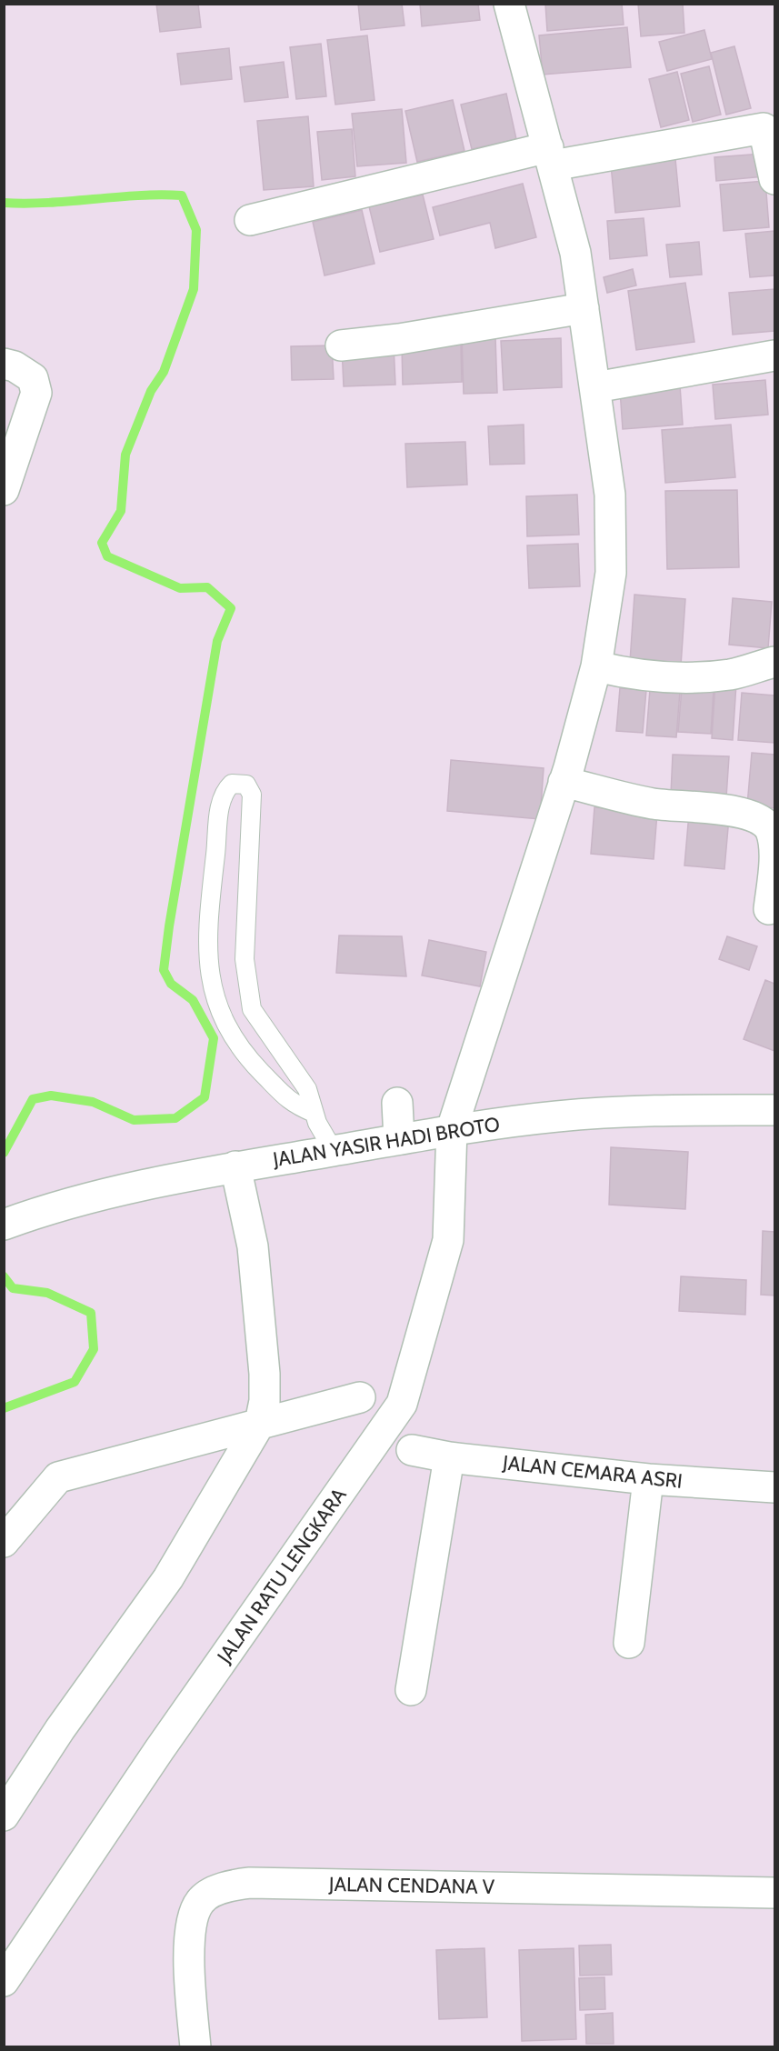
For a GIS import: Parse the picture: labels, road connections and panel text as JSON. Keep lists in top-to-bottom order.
{
  "streets": {
    "street": [
      "JALAN YASIR HADI BROTO",
      "JALAN CEMARA ASRI",
      "JALAN RATU LENGKARA",
      "JALAN CENDANA V"
    ]
  },
  "crossings": [
    ["JALAN YASIR HADI BROTO", "JALAN RATU LENGKARA"]
  ]
}
